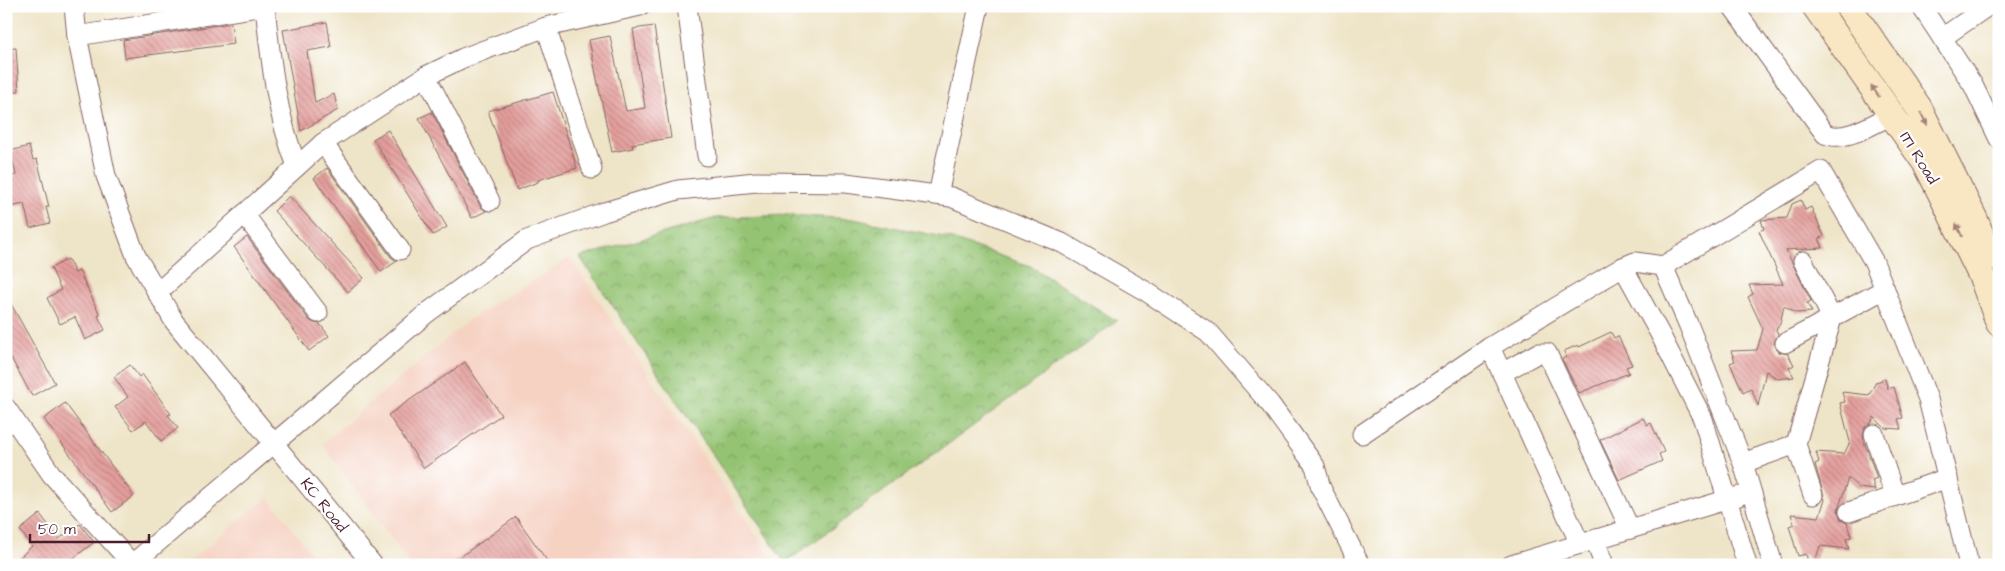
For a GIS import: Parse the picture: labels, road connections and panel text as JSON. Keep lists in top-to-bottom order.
{
  "streets": {
    "street": ["ITI Road", "KC Road"]
  },
  "scale_bar": "50 m"
}
